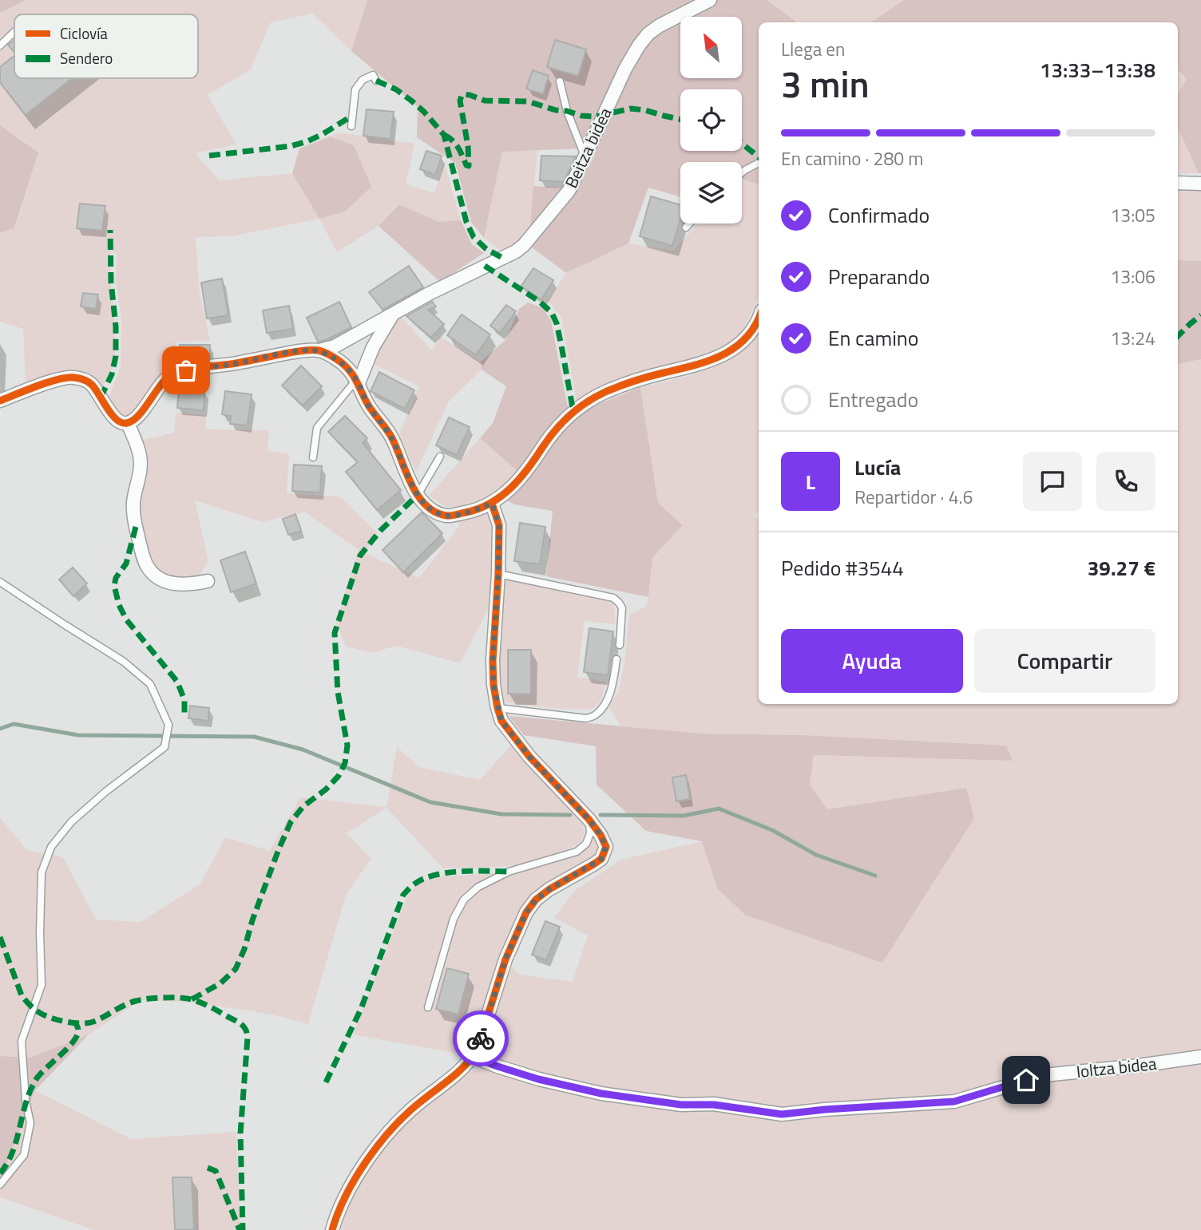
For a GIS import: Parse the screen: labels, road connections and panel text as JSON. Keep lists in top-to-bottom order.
{
  "streets": {
    "street": ["Beitza bidea", "Ioltza bidea"]
  },
  "legend": ["Ciclovía", "Sendero"],
  "north": "top left",
  "page": {
    "heading": ["3 min", "Llega en", "13:33–13:38"],
    "panel": [
      "Lucía",
      "Repartidor · 4.6",
      "Pedido #3544",
      "39.27 €"
    ],
    "bar": "En camino · 280 m",
    "list": [
      ["Confirmado", "13:05"],
      ["Preparando", "13:06"],
      ["En camino", "13:24"],
      "Entregado"
    ],
    "round": "L",
    "buttons": ["Ayuda", "Compartir"]
  }
}
